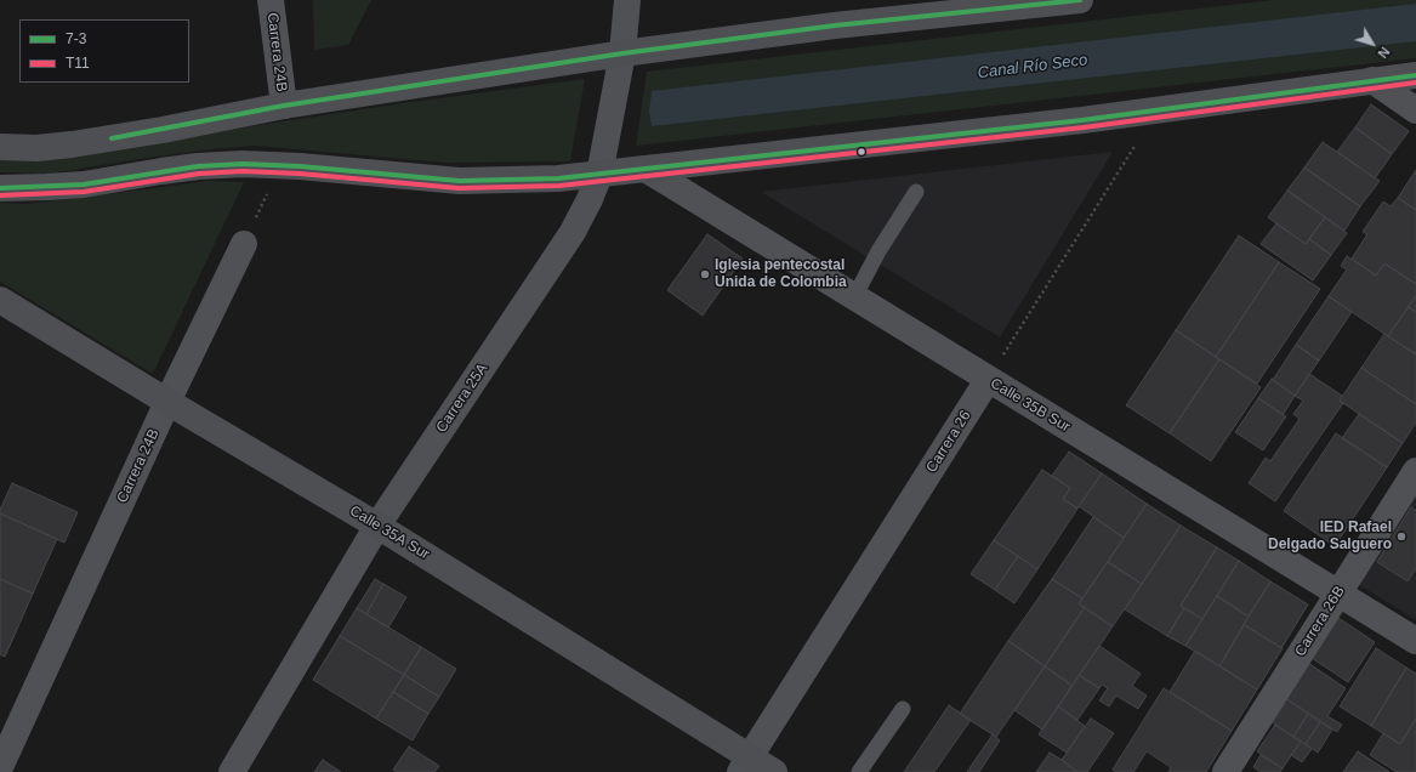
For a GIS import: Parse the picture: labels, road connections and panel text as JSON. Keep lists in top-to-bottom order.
{
  "streets": {
    "main road": ["Calle 35A Sur"],
    "street": [
      "Carrera 24B",
      "Carrera 25A",
      "Calle 35B Sur",
      "Carrera 26",
      "Carrera 26B"
    ]
  },
  "crossings": [
    ["Carrera 24B", "Calle 35A Sur"],
    ["Carrera 25A", "Calle 35A Sur"],
    ["Calle 35B Sur", "Carrera 26"],
    ["Calle 35B Sur", "Carrera 26B"],
    ["Carrera 26", "Calle 35A Sur"]
  ],
  "water": ["Canal Río Seco"],
  "places": ["Iglesia pentecostal Unida de Colombia", "IED Rafael Delgado Salguero"],
  "lines": ["transit line 7-3", "transit line T11"],
  "legend": ["7-3", "T11"],
  "north": "bottom right"
}
